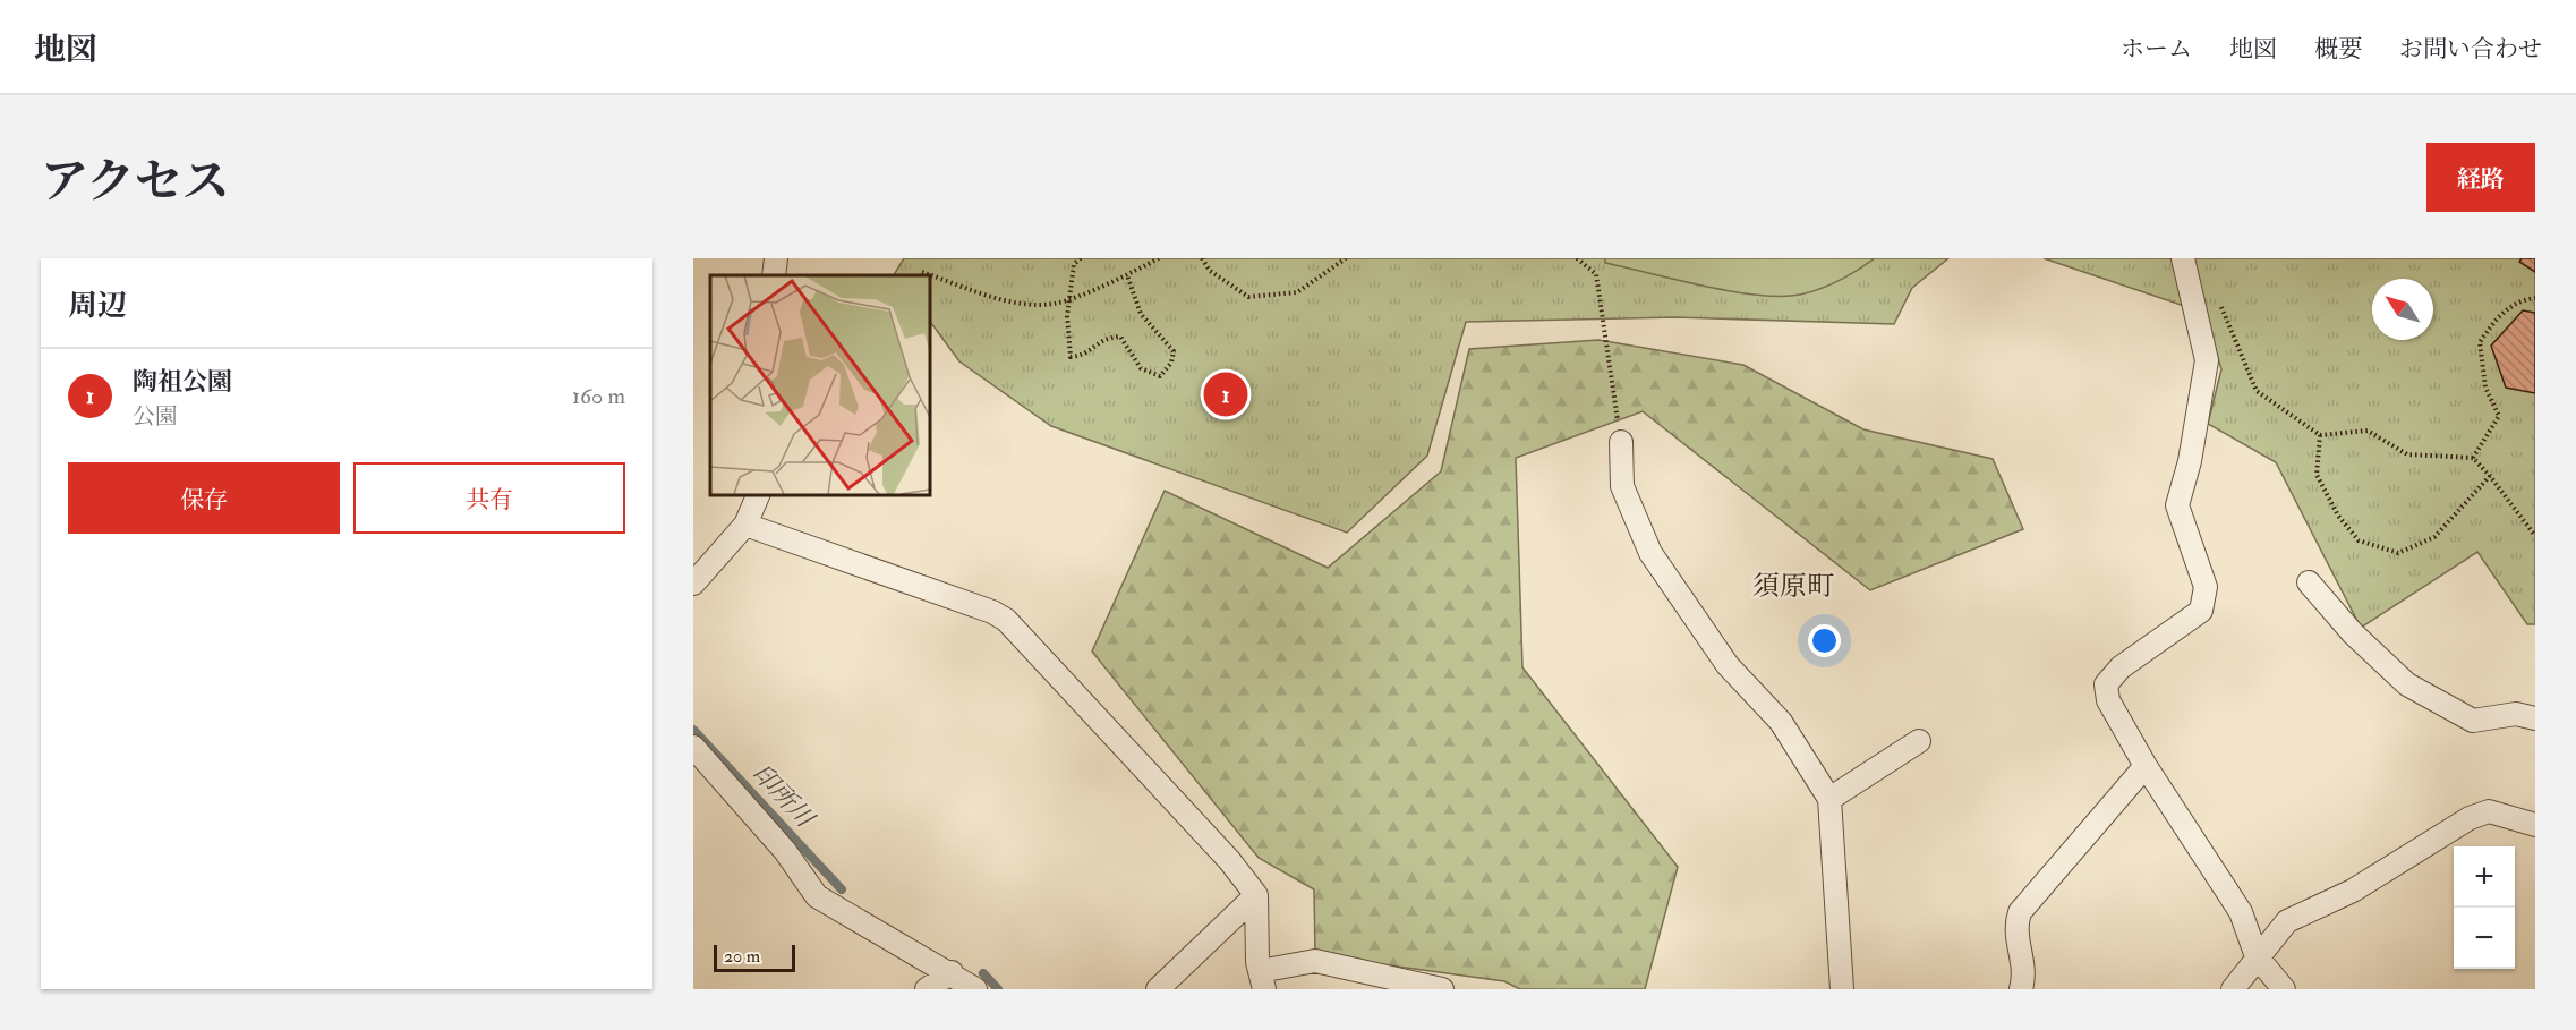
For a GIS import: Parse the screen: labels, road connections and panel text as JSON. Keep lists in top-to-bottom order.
{
  "districts": ["須原町"],
  "water": ["印所川"],
  "scale_bar": "20 m",
  "north": "top left",
  "page": {
    "header": "地図",
    "nav": [
      "ホーム",
      "地図",
      "概要",
      "お問い合わせ"
    ],
    "title": "アクセス",
    "buttons": [
      "経路",
      ["保存", "共有"]
    ],
    "heading": "周辺",
    "list": [
      {
        "mark": "1",
        "name": "陶祖公園",
        "note": "公園",
        "value": "160 m"
      }
    ],
    "pins": "1",
    "map_buttons": ["+", "−"],
    "scale": "20 m"
  }
}
